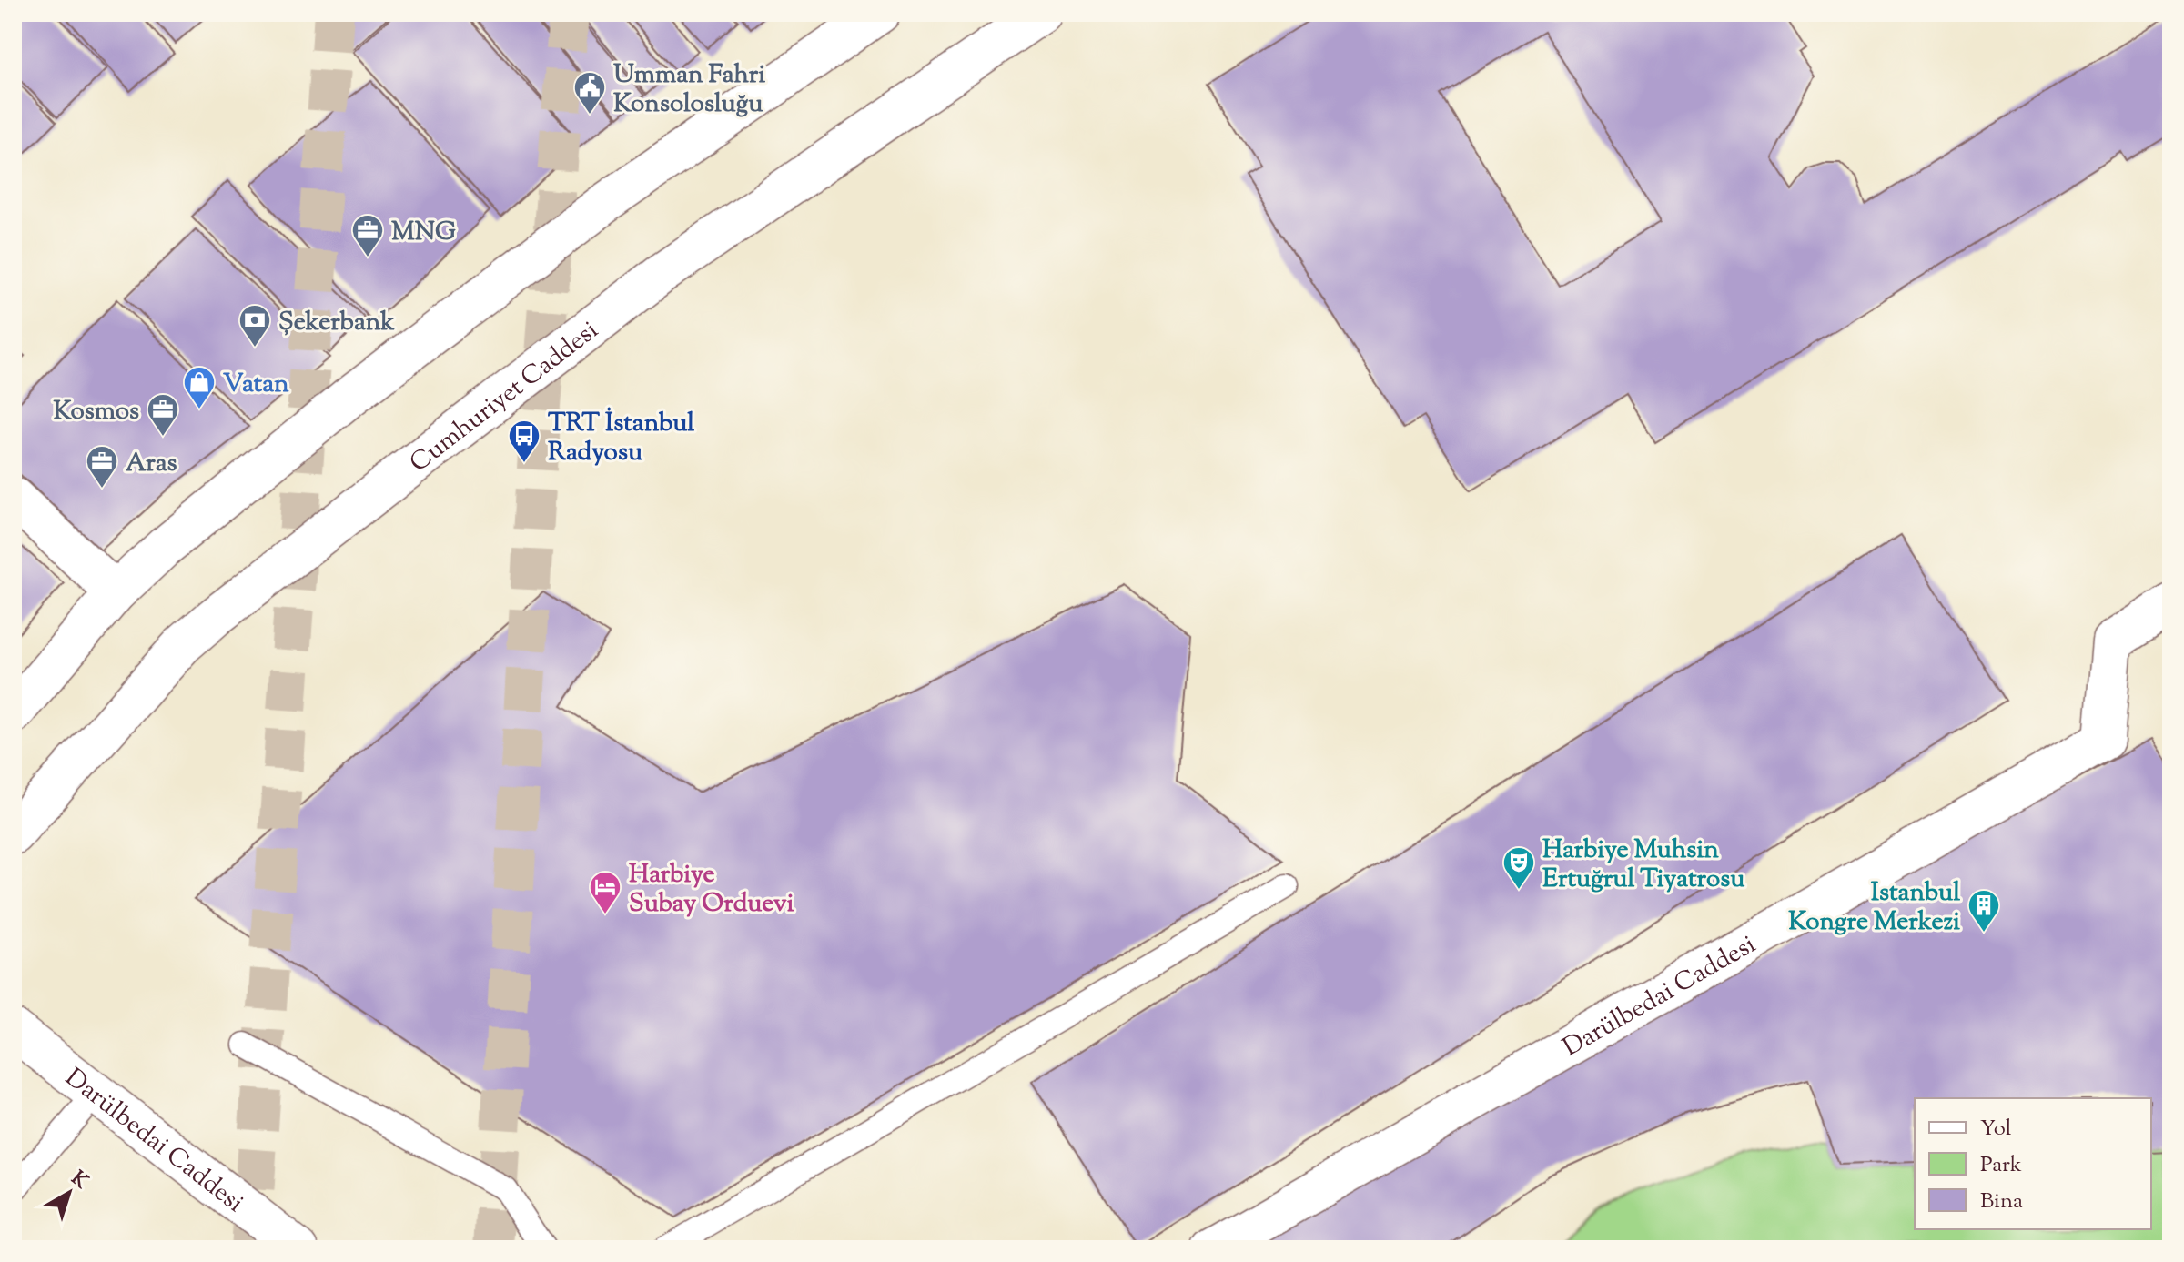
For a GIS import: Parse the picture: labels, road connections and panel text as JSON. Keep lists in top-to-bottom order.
{
  "streets": {
    "main road": ["Cumhuriyet Caddesi", "Darülbedai Caddesi"]
  },
  "places": {
    "public building": ["Umman Fahri Konsolosluğu"],
    "office": ["MNG", "Kosmos", "Aras"],
    "bank": ["Şekerbank"],
    "shop": ["Vatan"],
    "bus stop": ["TRT İstanbul Radyosu"],
    "theatre": ["Harbiye Muhsin Ertuğrul Tiyatrosu"],
    "hotel": ["Harbiye Subay Orduevi"],
    "building": ["Istanbul Kongre Merkezi"]
  },
  "legend": ["Yol", "Park", "Bina"],
  "north": "top right"
}
